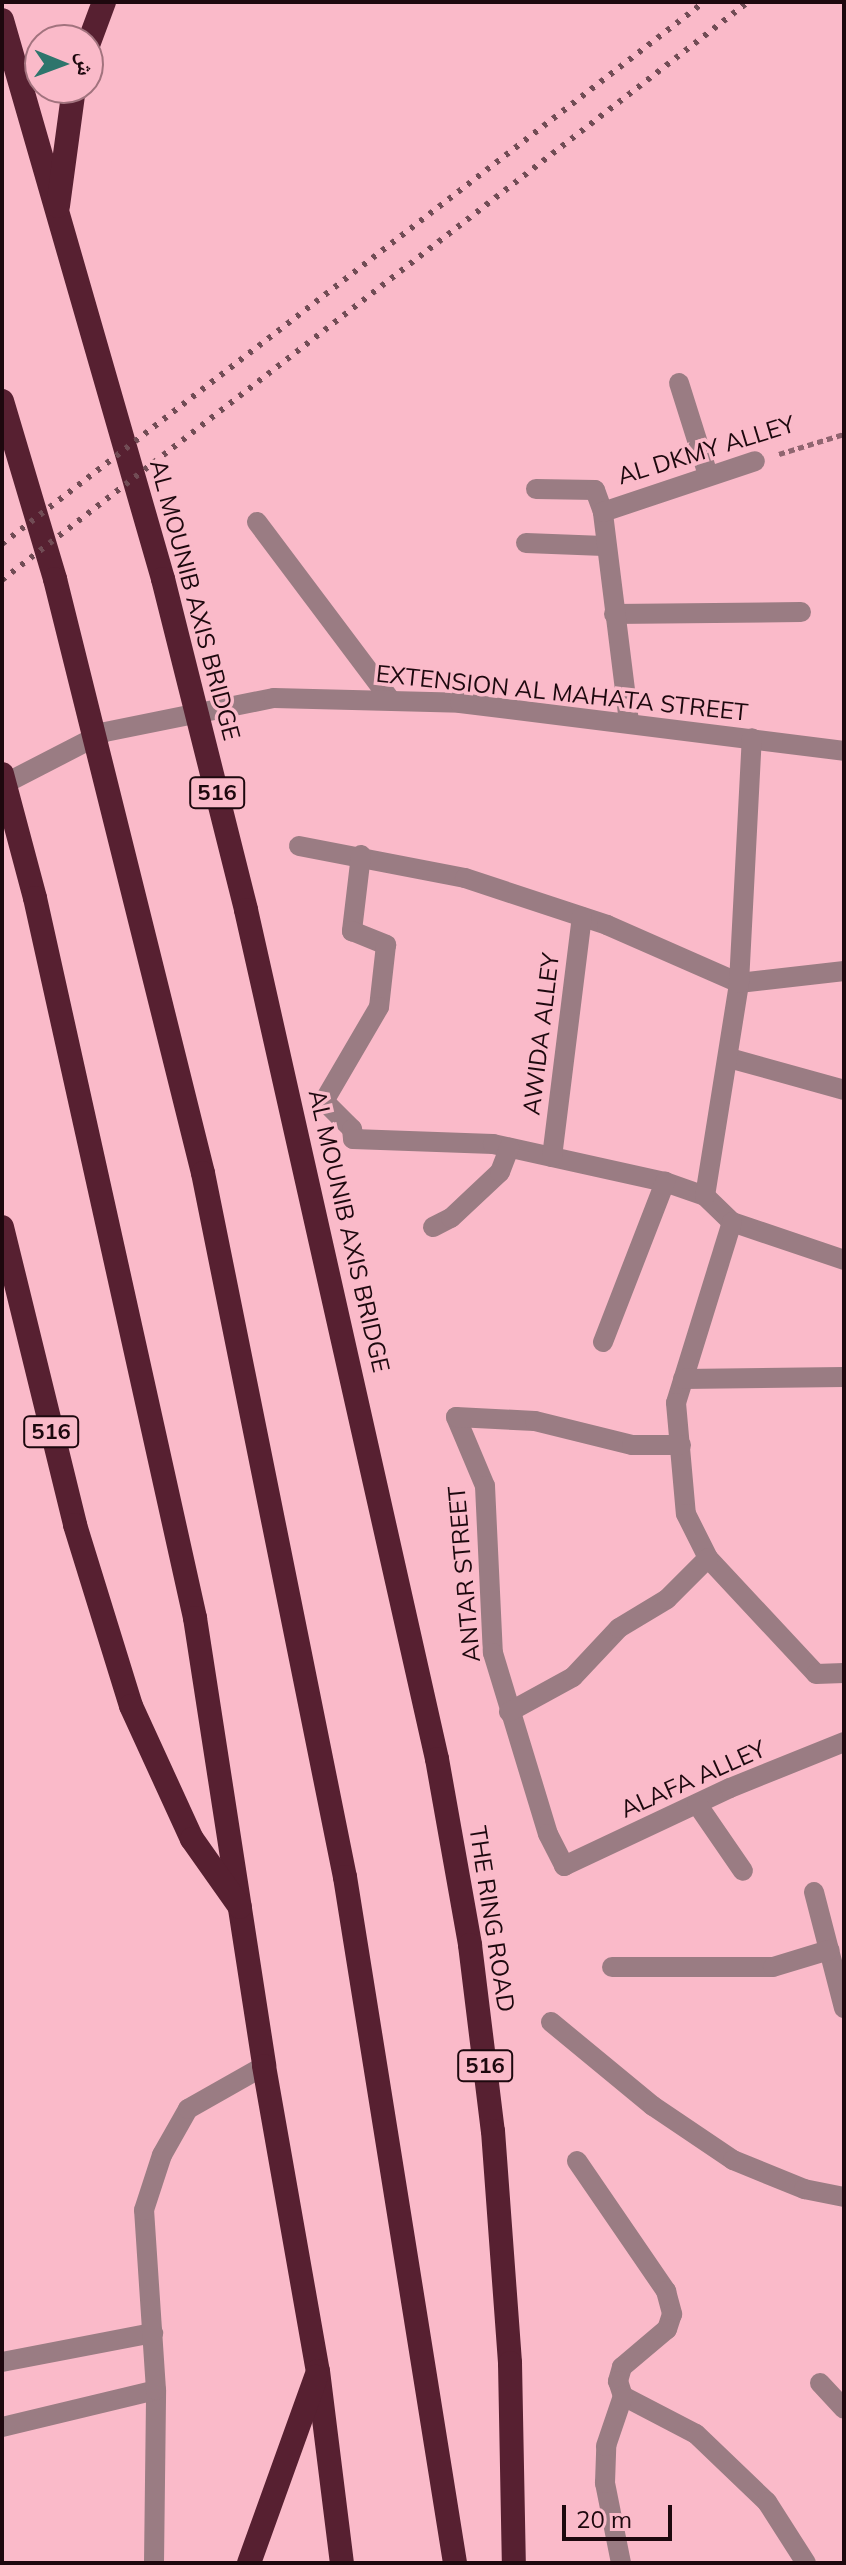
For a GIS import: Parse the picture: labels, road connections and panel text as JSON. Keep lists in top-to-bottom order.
{
  "streets": {
    "highway": ["AL MOUNIB AXIS BRIDGE", "516", "THE RING ROAD"],
    "street": [
      "AL DKMY ALLEY",
      "EXTENSION AL MAHATA STREET",
      "AWIDA ALLEY",
      "ANTAR STREET",
      "ALAFA ALLEY"
    ]
  },
  "crossings": [
    ["AL DKMY ALLEY", "EXTENSION AL MAHATA STREET"],
    ["AL MOUNIB AXIS BRIDGE", "THE RING ROAD"],
    ["ANTAR STREET", "ALAFA ALLEY"]
  ],
  "scale_bar": "20 m",
  "north": "right"
}
